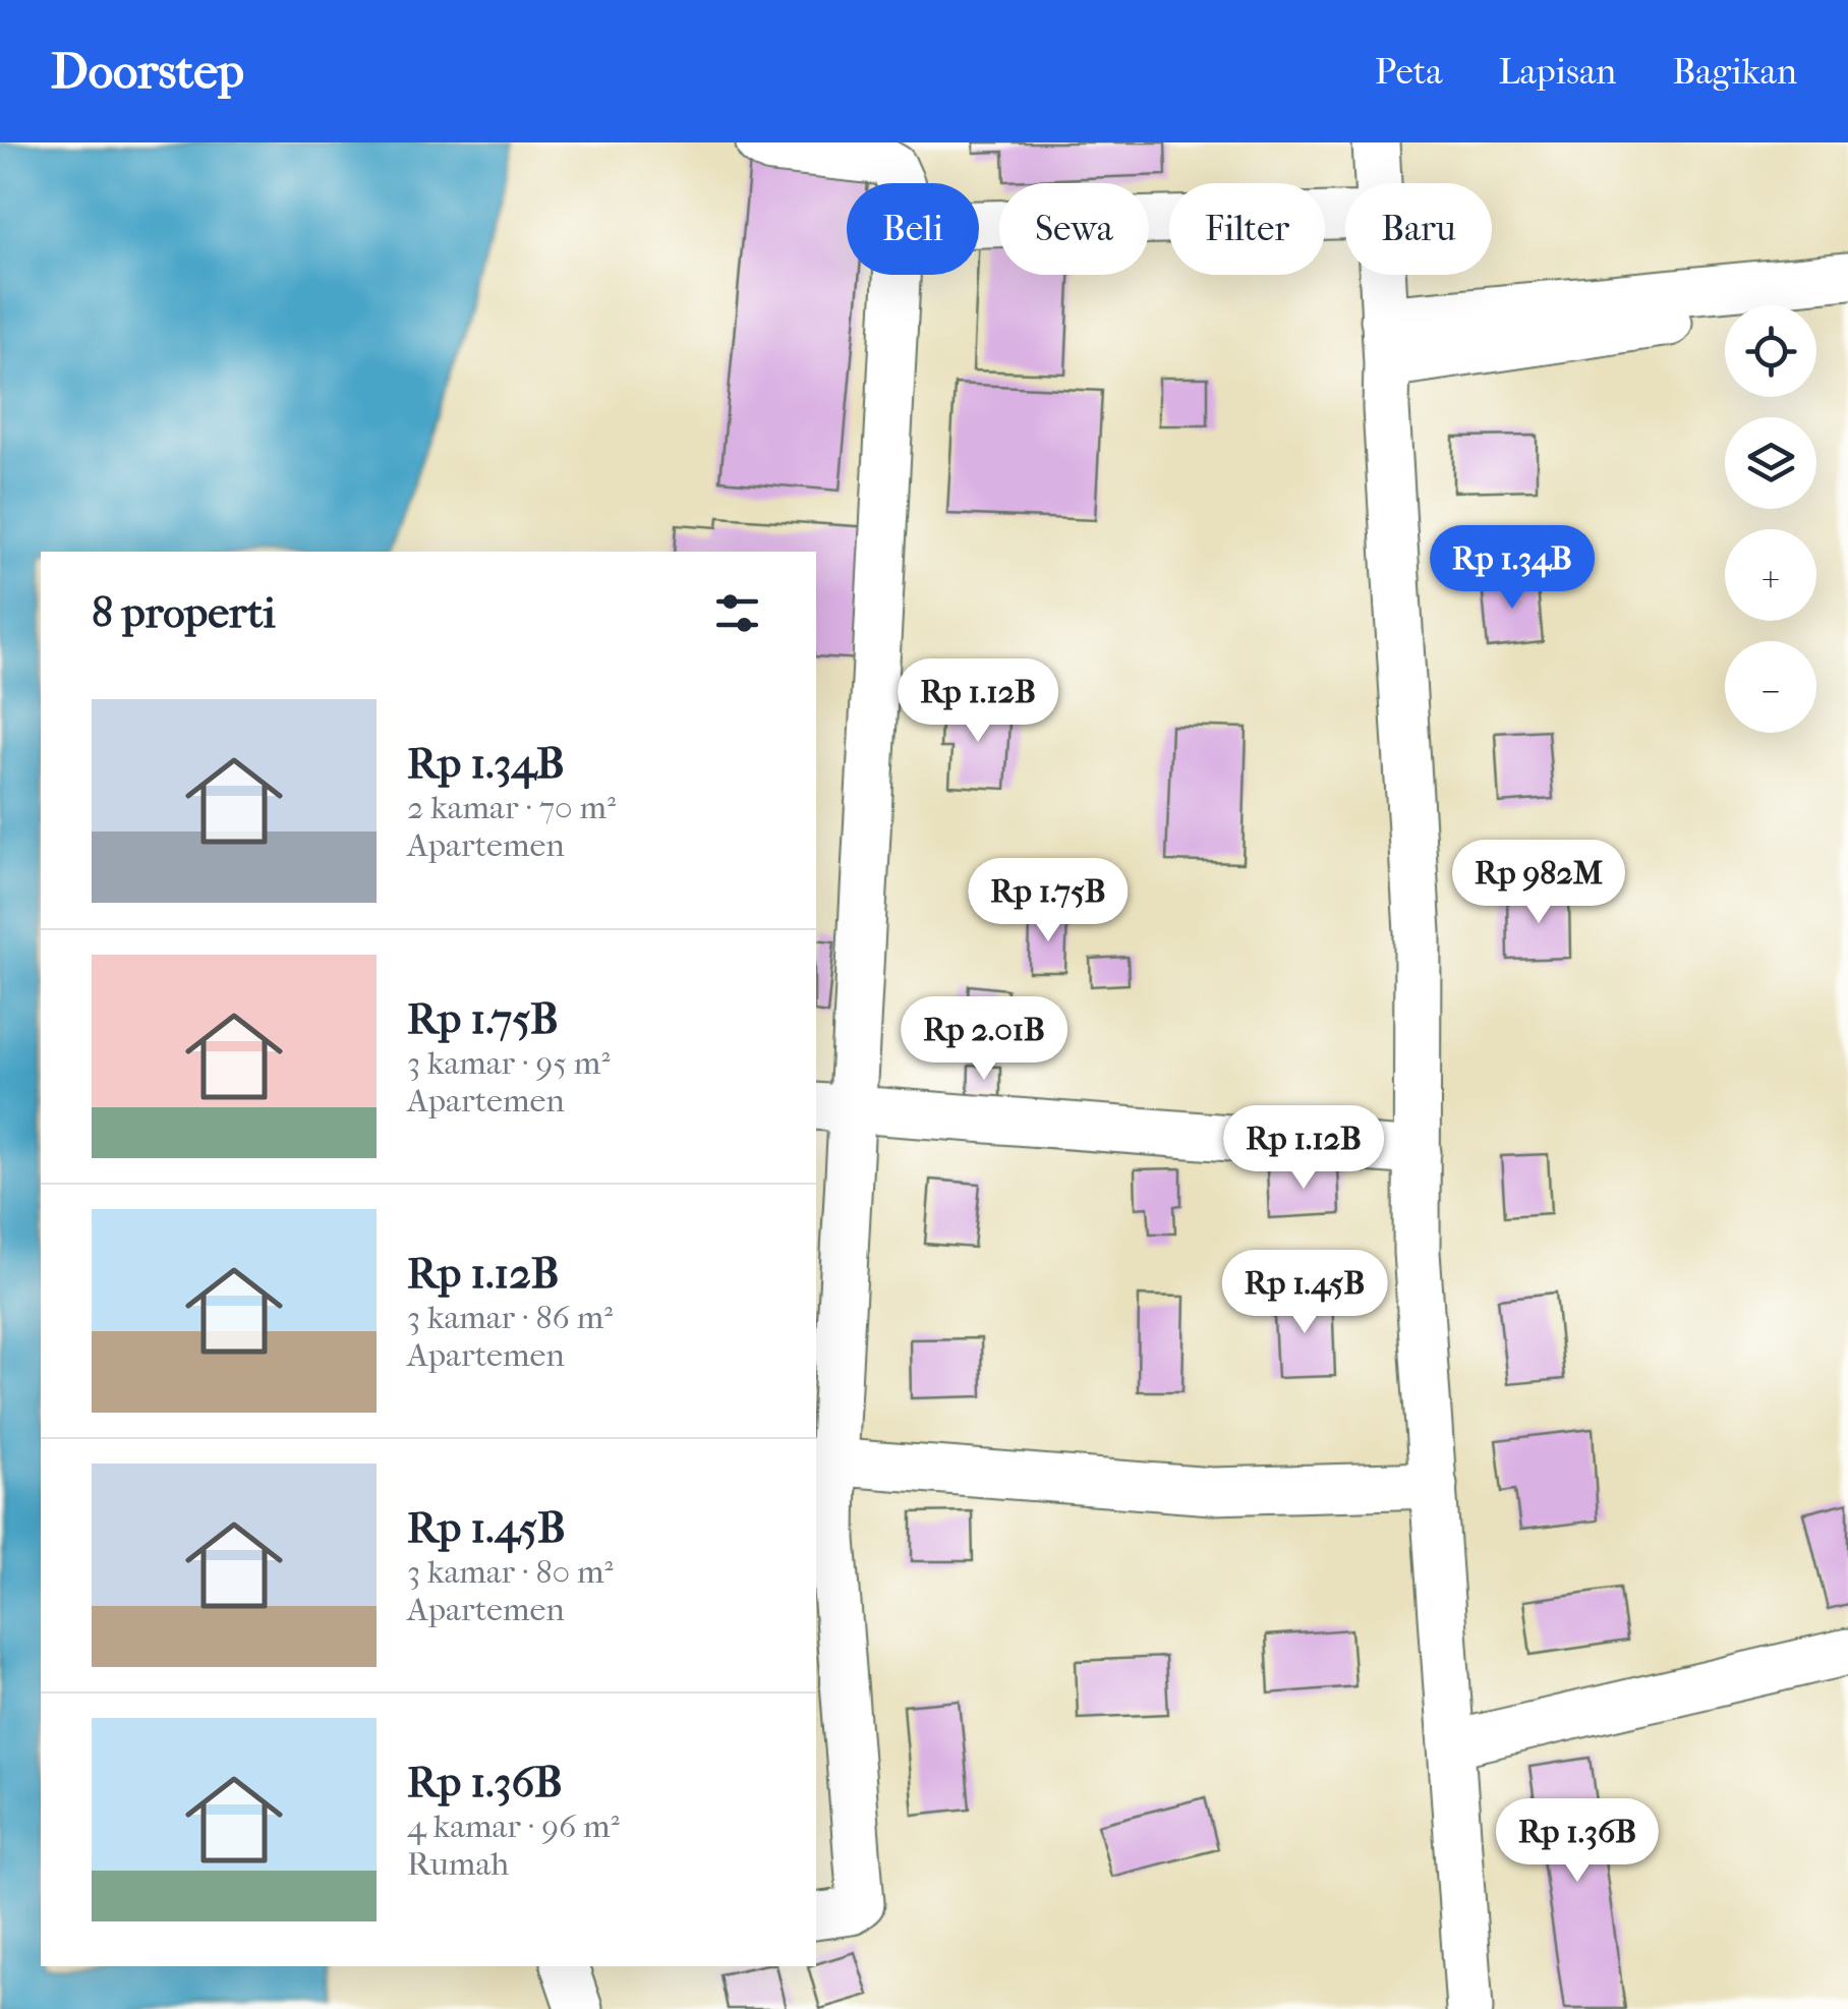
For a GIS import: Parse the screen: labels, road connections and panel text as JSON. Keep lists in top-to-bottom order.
{
  "page": {
    "header": "Doorstep",
    "nav": ["Peta", "Lapisan", "Bagikan"],
    "chip": [
      "Beli",
      "Sewa",
      "Filter",
      "Baru"
    ],
    "map_buttons": ["+", "−"],
    "price": [
      "Rp 1.34B",
      "Rp 1.12B",
      "Rp 982M",
      "Rp 1.75B",
      "Rp 2.01B",
      "Rp 1.12B",
      "Rp 1.45B",
      "Rp 1.36B"
    ],
    "heading": "8 properti",
    "list": [
      {
        "name": "Rp 1.34B",
        "note": "2 kamar · 70 m² · Apartemen"
      },
      {
        "name": "Rp 1.75B",
        "note": "3 kamar · 95 m² · Apartemen"
      },
      {
        "name": "Rp 1.12B",
        "note": "3 kamar · 86 m² · Apartemen"
      },
      {
        "name": "Rp 1.45B",
        "note": "3 kamar · 80 m² · Apartemen"
      },
      {
        "name": "Rp 1.36B",
        "note": "4 kamar · 96 m² · Rumah"
      }
    ]
  }
}
